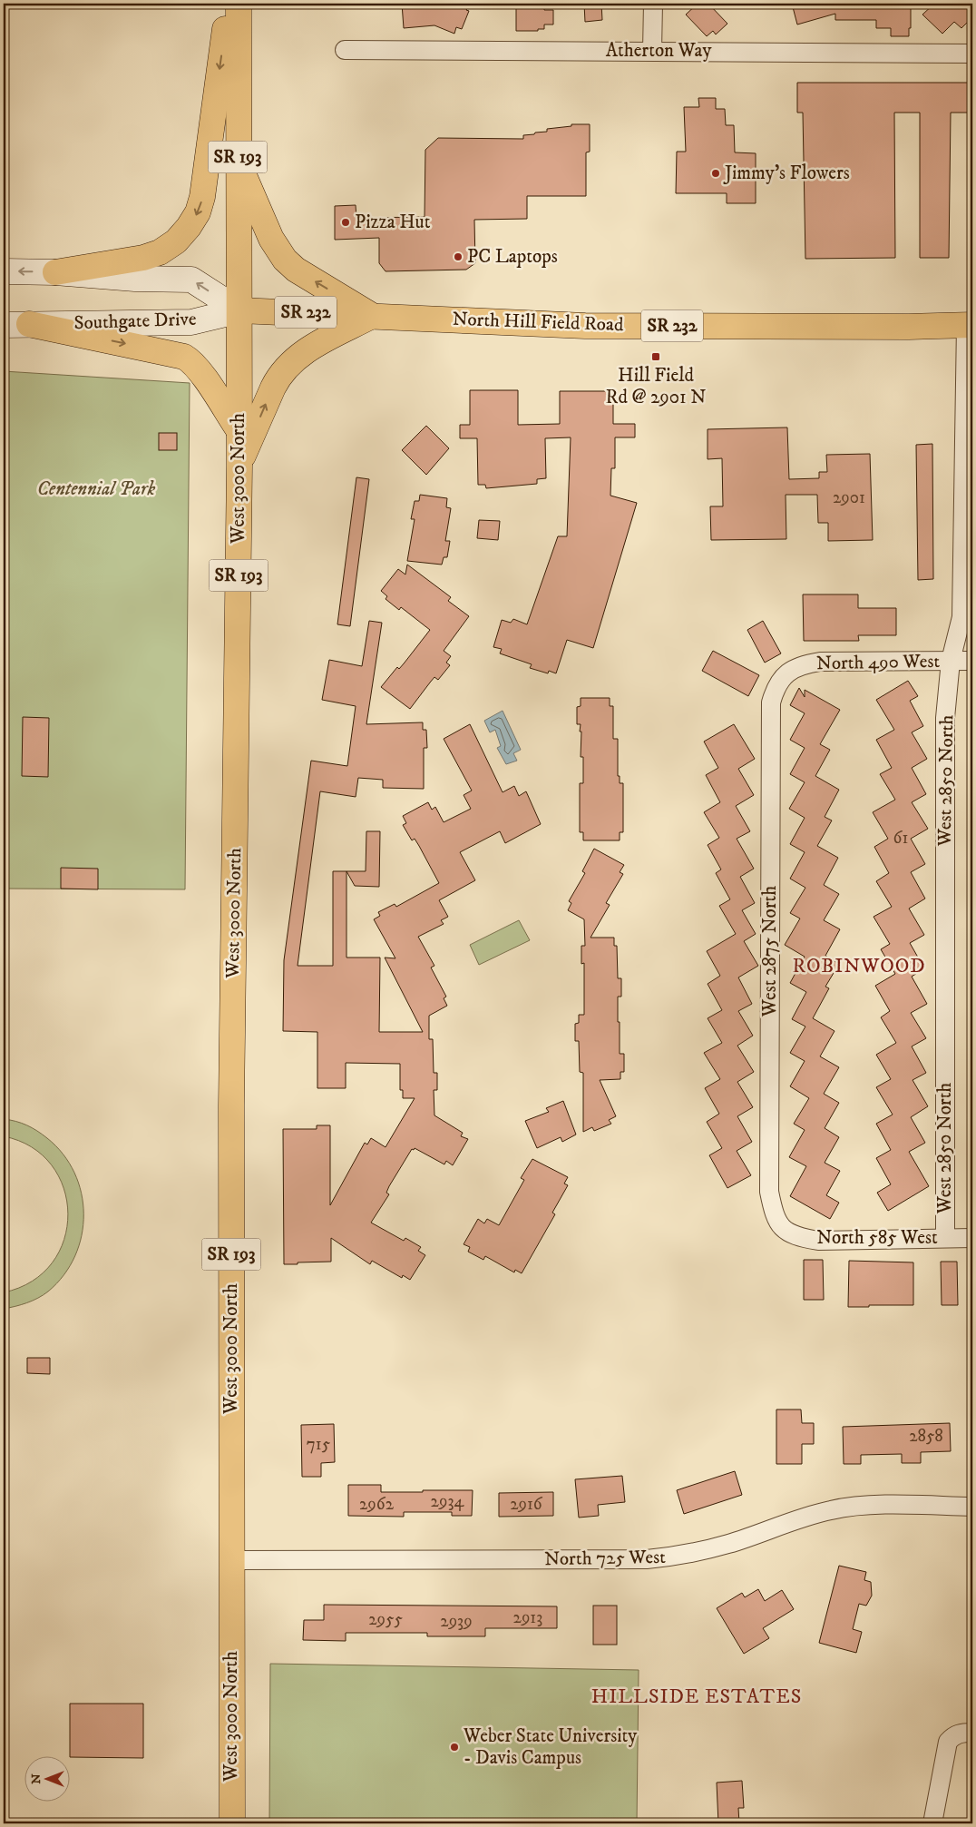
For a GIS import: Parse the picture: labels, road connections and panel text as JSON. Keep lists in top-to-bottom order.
{
  "streets": {
    "main road": [
      "SR 193",
      "SR 232",
      "Southgate Drive",
      "North Hill Field Road",
      "West 3000 North"
    ],
    "street": [
      "Atherton Way",
      "North 490 West",
      "West 2850 North",
      "West 2875 North",
      "North 585 West",
      "North 725 West"
    ]
  },
  "crossings": [
    ["Southgate Drive", "North Hill Field Road"],
    ["Southgate Drive", "West 3000 North"],
    ["North Hill Field Road", "West 3000 North"],
    ["North Hill Field Road", "West 2850 North"],
    ["West 3000 North", "North 725 West"],
    ["North 490 West", "West 2850 North"],
    ["North 490 West", "West 2875 North"],
    ["West 2850 North", "North 585 West"],
    ["West 2875 North", "North 585 West"]
  ],
  "districts": ["ROBINWOOD", "HILLSIDE ESTATES"],
  "parks": ["Centennial Park"],
  "places": {
    "other": [
      "Jimmy's Flowers",
      "Pizza Hut",
      "PC Laptops",
      "Weber State University - Davis Campus"
    ],
    "transit": ["Hill Field Rd @ 2901 N"]
  },
  "house_numbers": [
    "2901",
    "61",
    "2858",
    "715",
    "2934",
    "2962",
    "2916",
    "2913",
    "2955",
    "2939"
  ],
  "north": "left"
}
